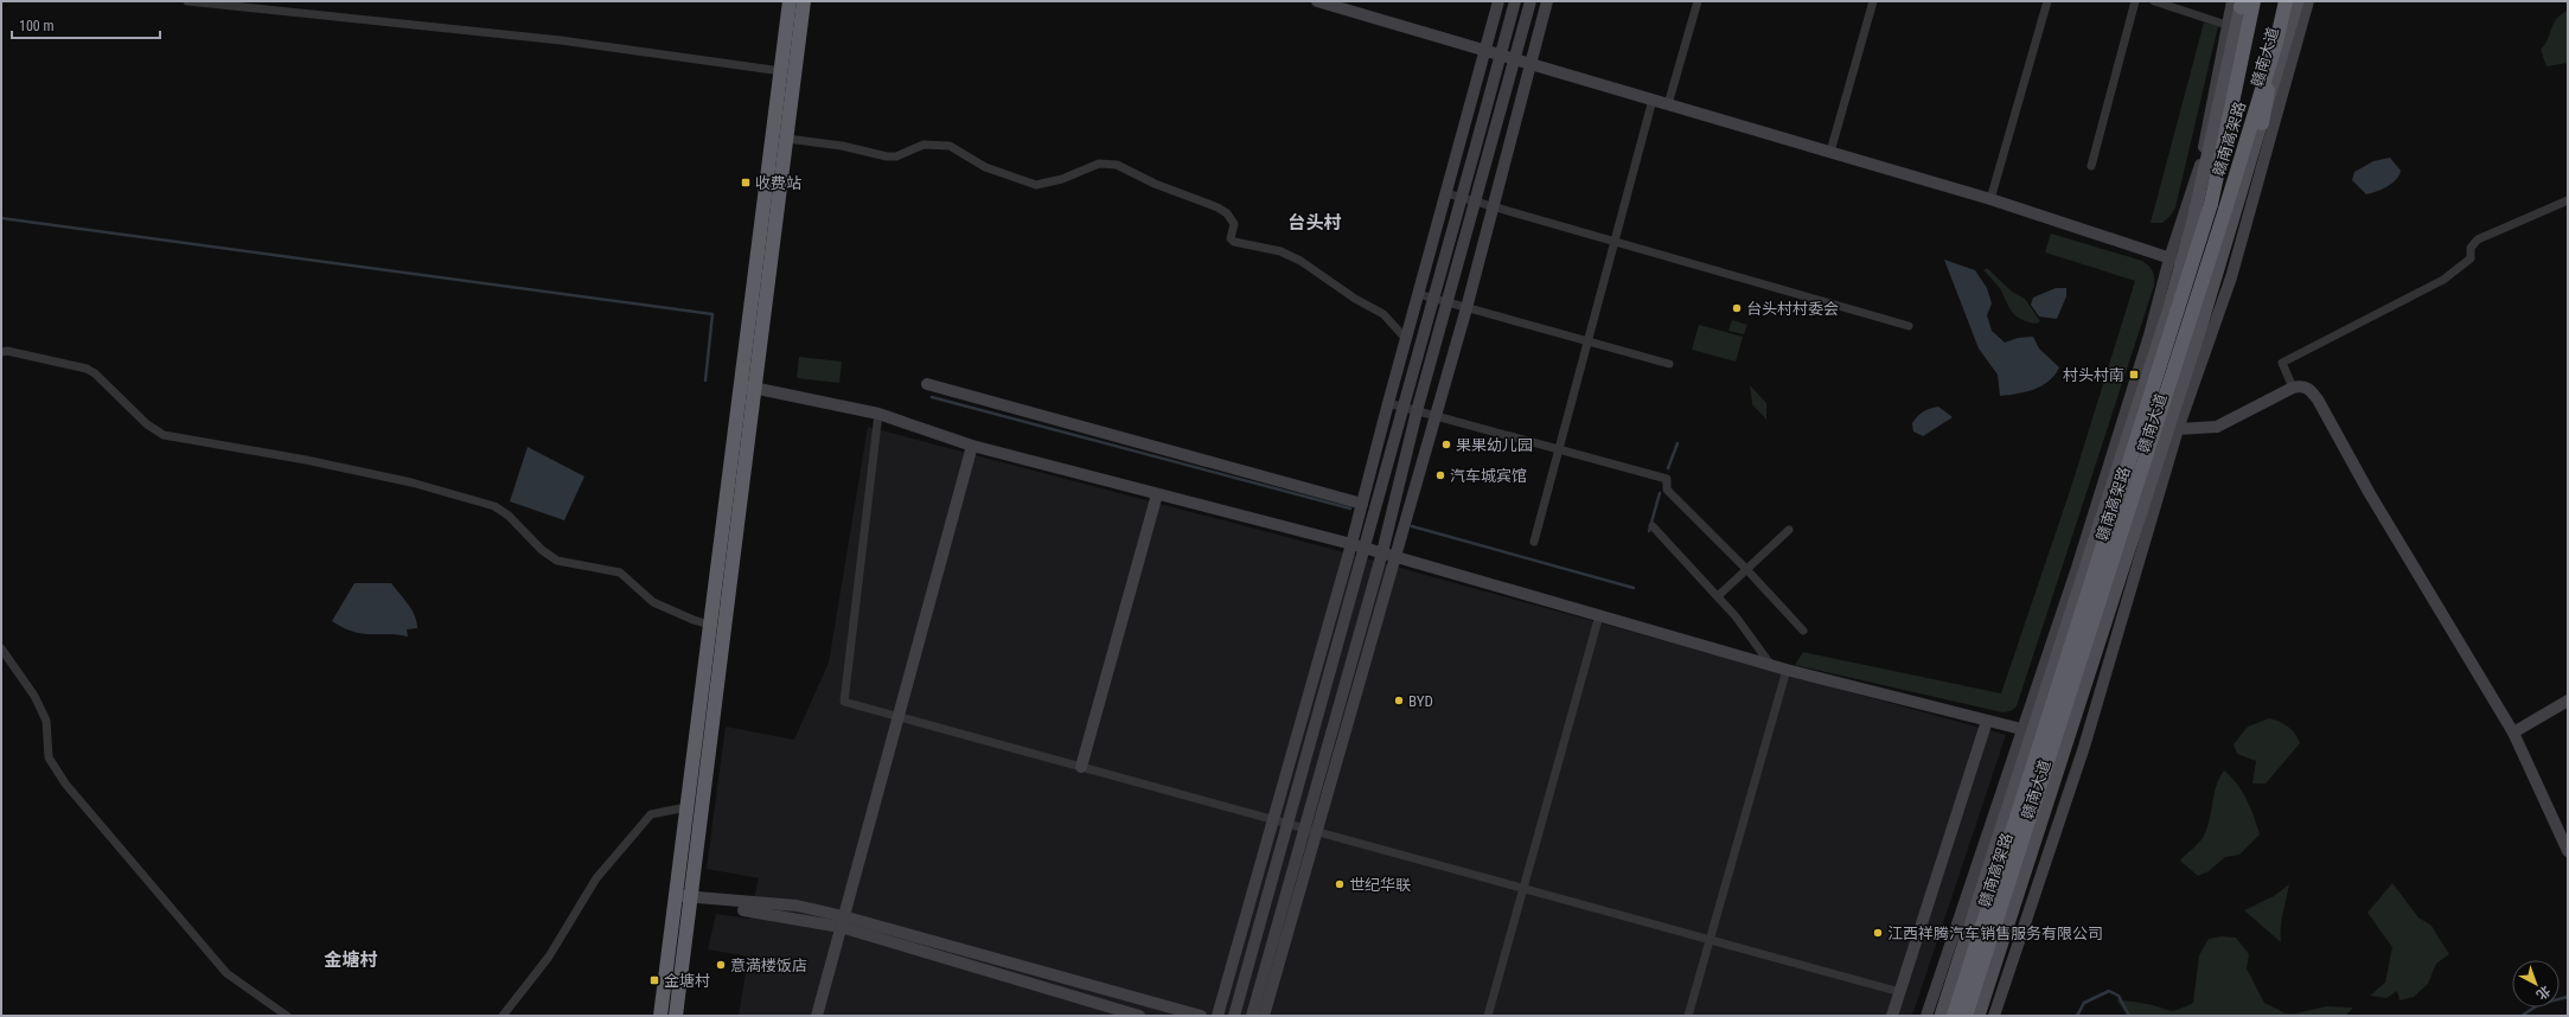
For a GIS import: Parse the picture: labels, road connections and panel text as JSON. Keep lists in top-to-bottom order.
{
  "streets": {
    "highway": ["赣南高架路"],
    "main road": ["赣南大道"]
  },
  "crossings": [
    ["赣南大道", "赣南高架路"]
  ],
  "districts": ["台头村", "金塘村"],
  "places": {
    "transit": ["收费站", "村头村南", "金塘村"],
    "other": [
      "台头村村委会",
      "果果幼儿园",
      "汽车城宾馆",
      "BYD",
      "世纪华联",
      "江西祥腾汽车销售服务有限公司",
      "意満楼饭店"
    ]
  },
  "scale_bar": "100 m",
  "north": "bottom right"
}
